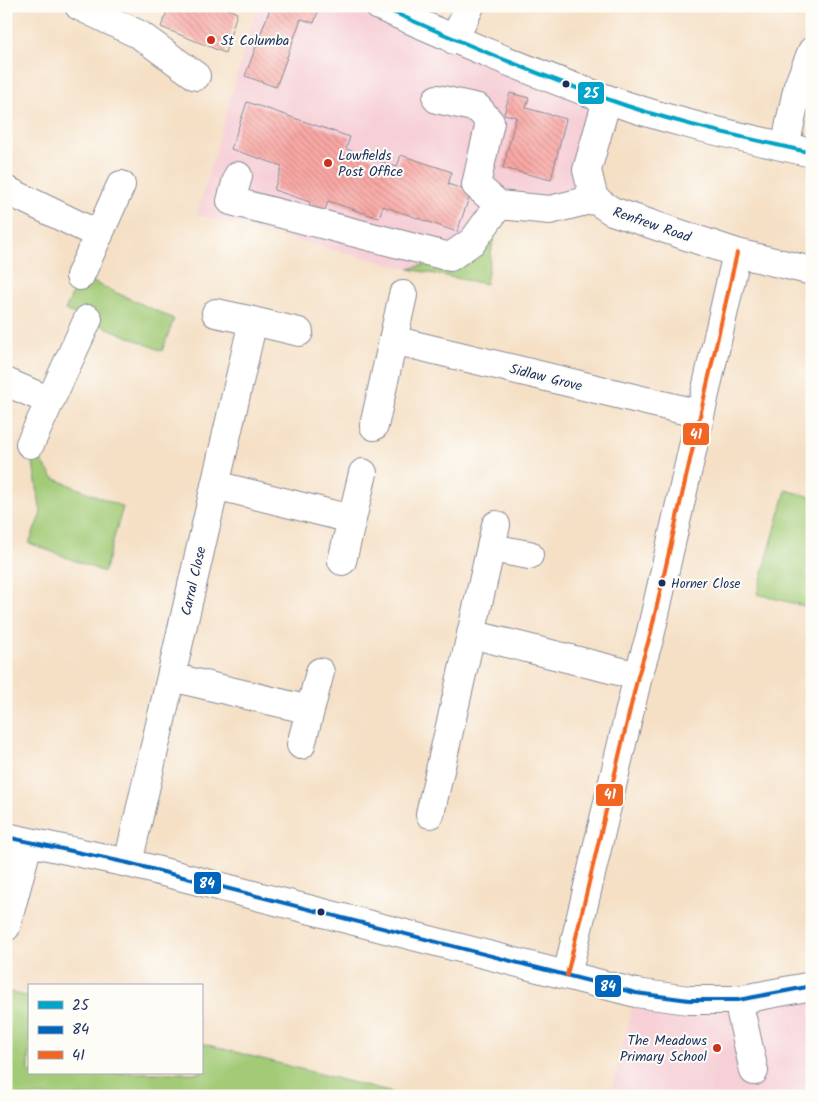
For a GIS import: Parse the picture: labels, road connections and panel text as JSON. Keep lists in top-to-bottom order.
{
  "streets": {
    "street": ["Renfrew Road", "Sidlaw Grove", "Carral Close"]
  },
  "places": [
    "St Columba",
    "Lowfields Post Office",
    "Horner Close",
    "The Meadows Primary School"
  ],
  "lines": ["transit line 25", "transit line 41", "transit line 84"],
  "legend": ["25", "84", "41"]
}
